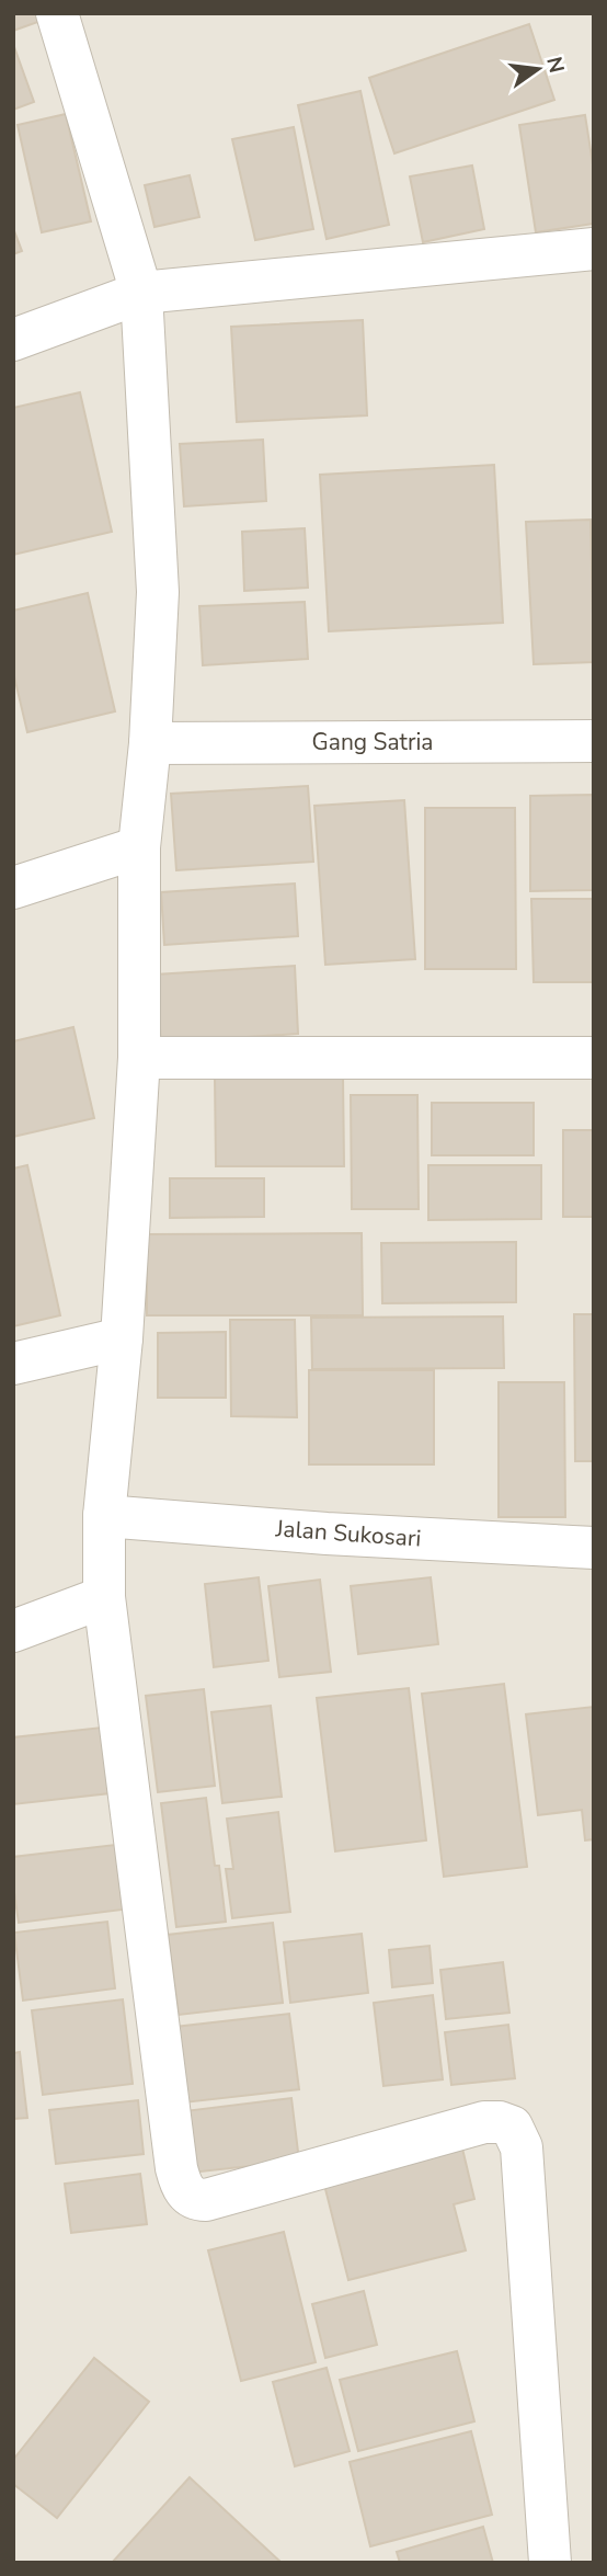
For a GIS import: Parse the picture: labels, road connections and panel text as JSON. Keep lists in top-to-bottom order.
{
  "streets": {
    "street": ["Gang Satria", "Jalan Sukosari"]
  },
  "north": "right"
}
